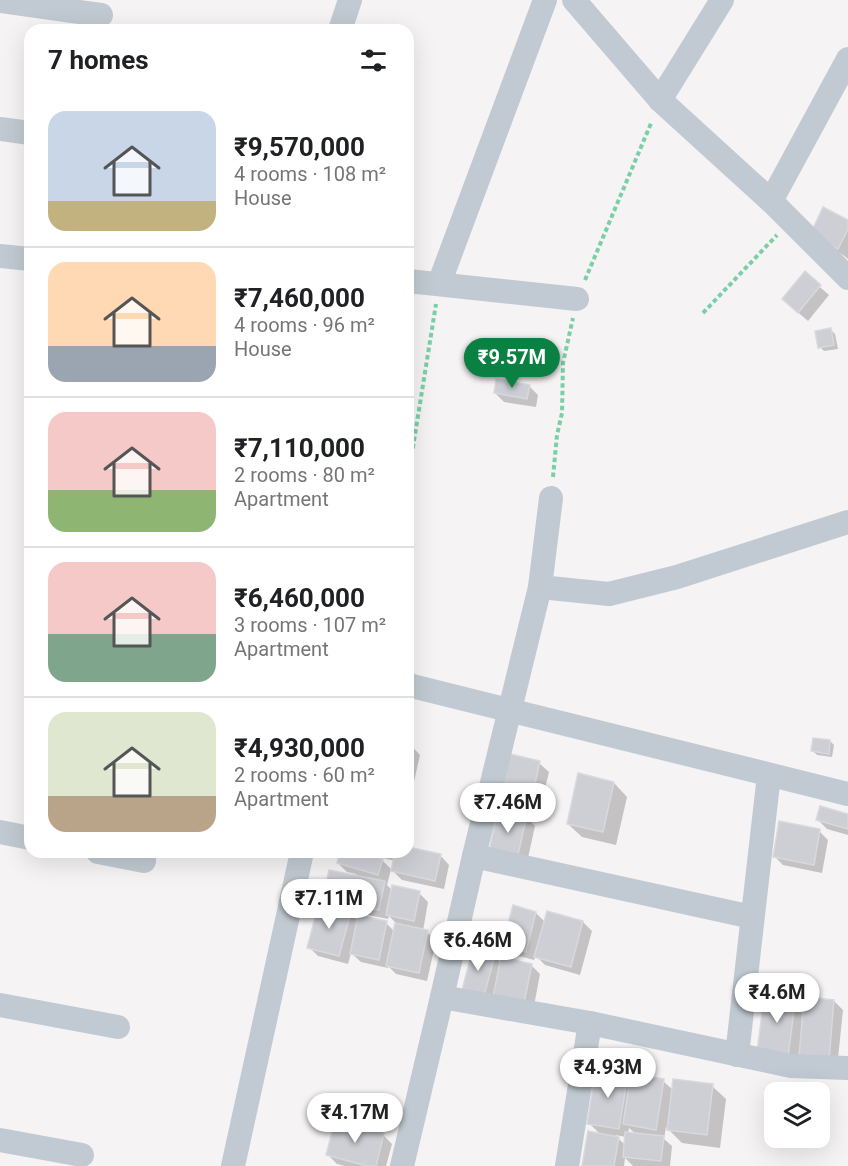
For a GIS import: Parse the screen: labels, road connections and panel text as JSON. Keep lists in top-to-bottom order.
{
  "page": {
    "heading": "7 homes",
    "list": [
      {
        "name": "₹9,570,000",
        "note": "4 rooms · 108 m² · House"
      },
      {
        "name": "₹7,460,000",
        "note": "4 rooms · 96 m² · House"
      },
      {
        "name": "₹7,110,000",
        "note": "2 rooms · 80 m² · Apartment"
      },
      {
        "name": "₹6,460,000",
        "note": "3 rooms · 107 m² · Apartment"
      },
      {
        "name": "₹4,930,000",
        "note": "2 rooms · 60 m² · Apartment"
      }
    ],
    "price": [
      "₹9.57M",
      "₹7.46M",
      "₹7.11M",
      "₹6.46M",
      "₹4.6M",
      "₹4.93M",
      "₹4.17M"
    ]
  }
}
